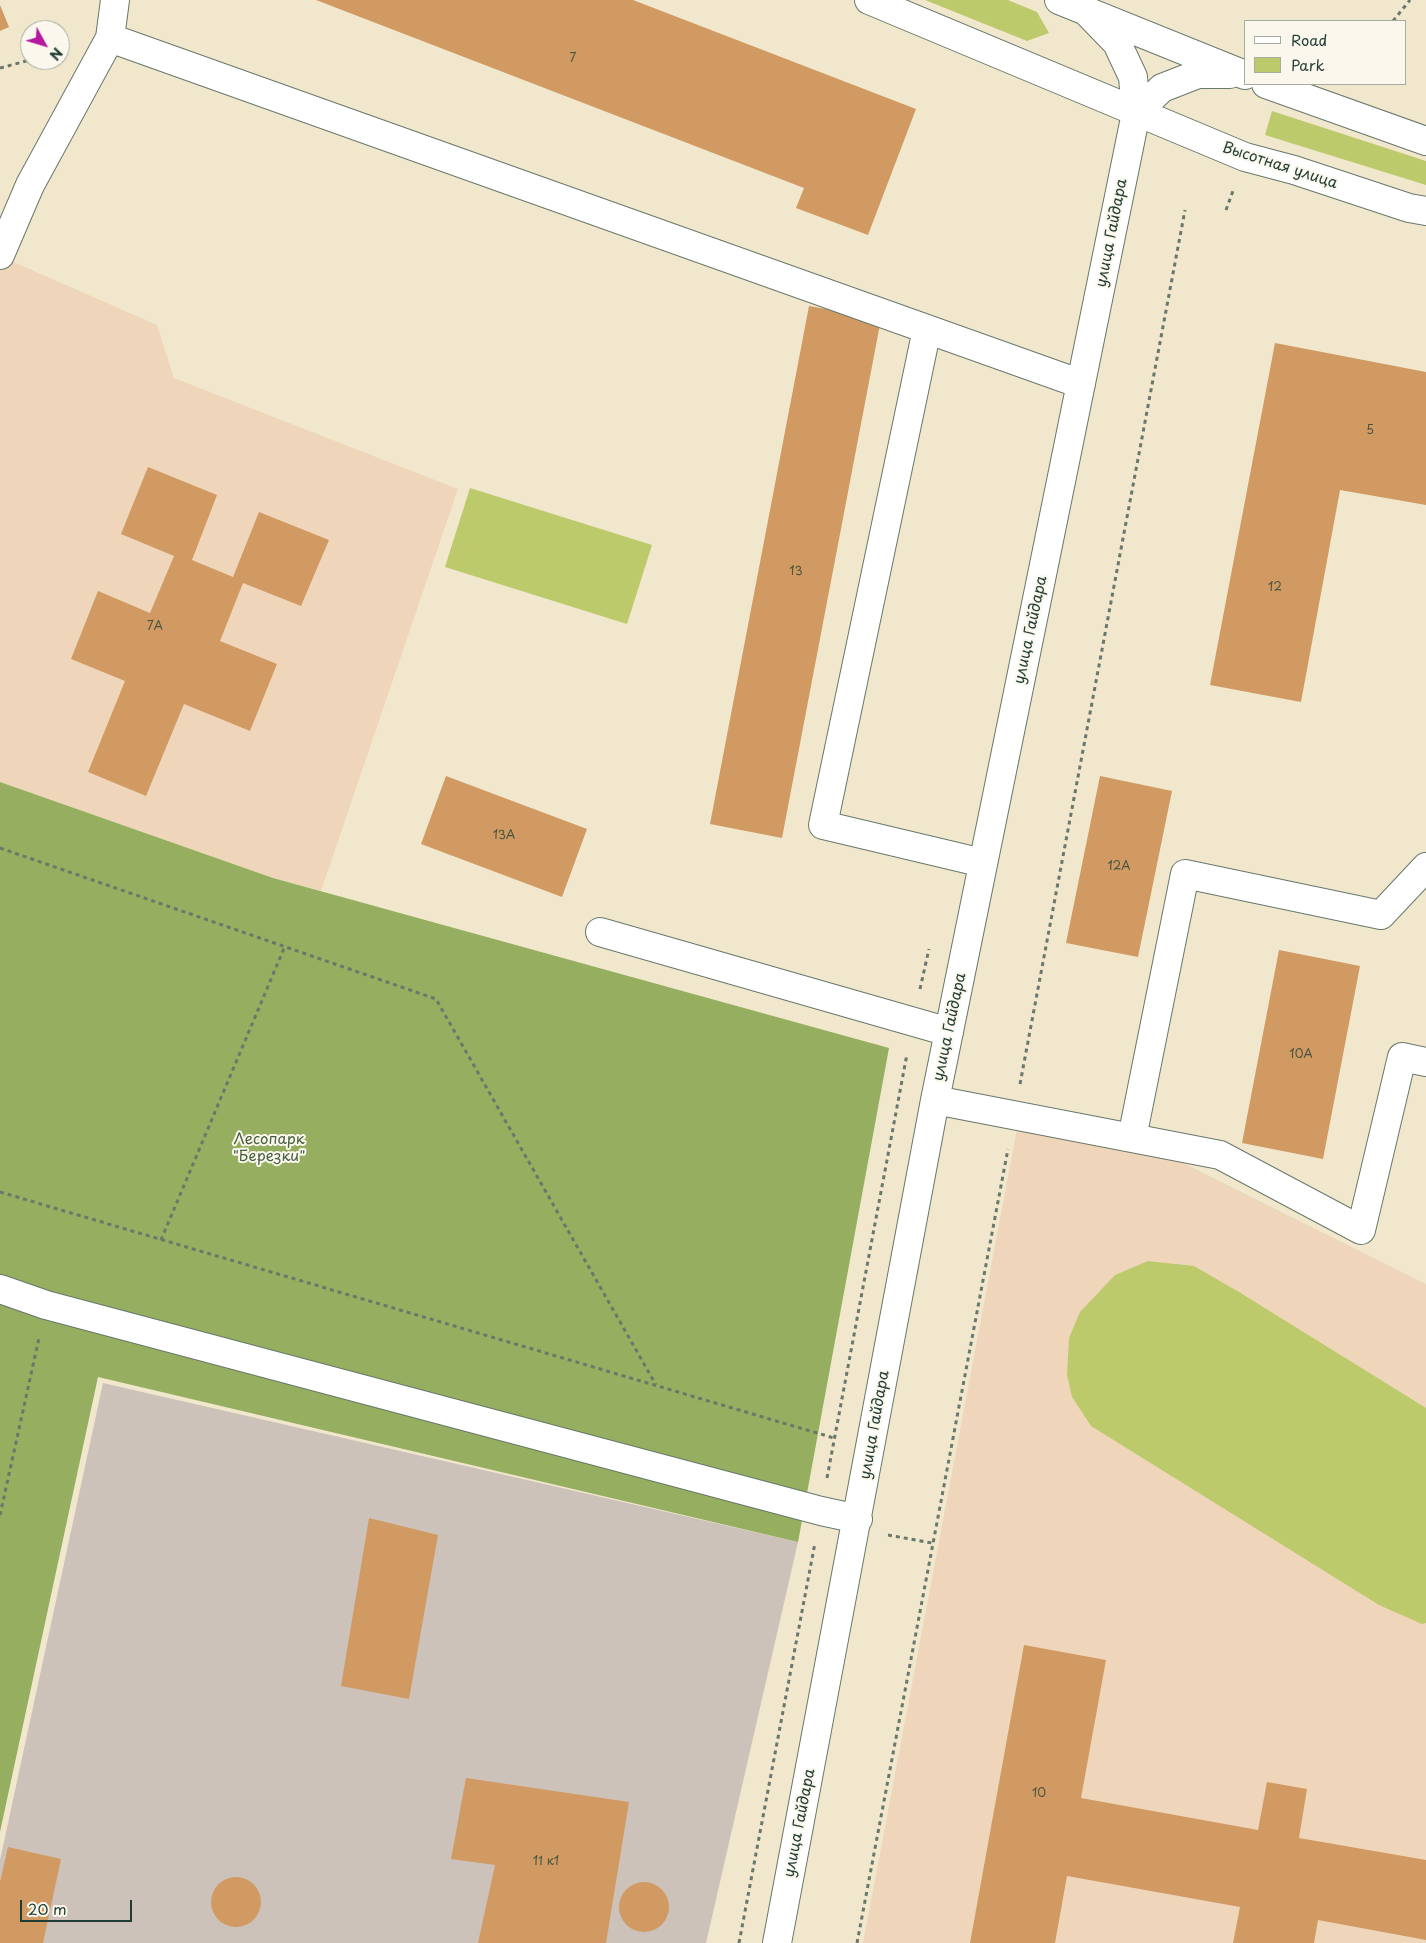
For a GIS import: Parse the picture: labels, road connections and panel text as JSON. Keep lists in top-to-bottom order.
{
  "streets": {
    "street": ["Высотная улица", "улица Гайдара"]
  },
  "crossings": [
    ["Высотная улица", "улица Гайдара"]
  ],
  "parks": ["Лесопарк \"Березки\""],
  "house_numbers": [
    "7",
    "5",
    "13",
    "12",
    "7А",
    "13А",
    "12А",
    "10А",
    "10",
    "11 к1"
  ],
  "legend": ["Road", "Park"],
  "scale_bar": "20 m",
  "north": "bottom right"
}
